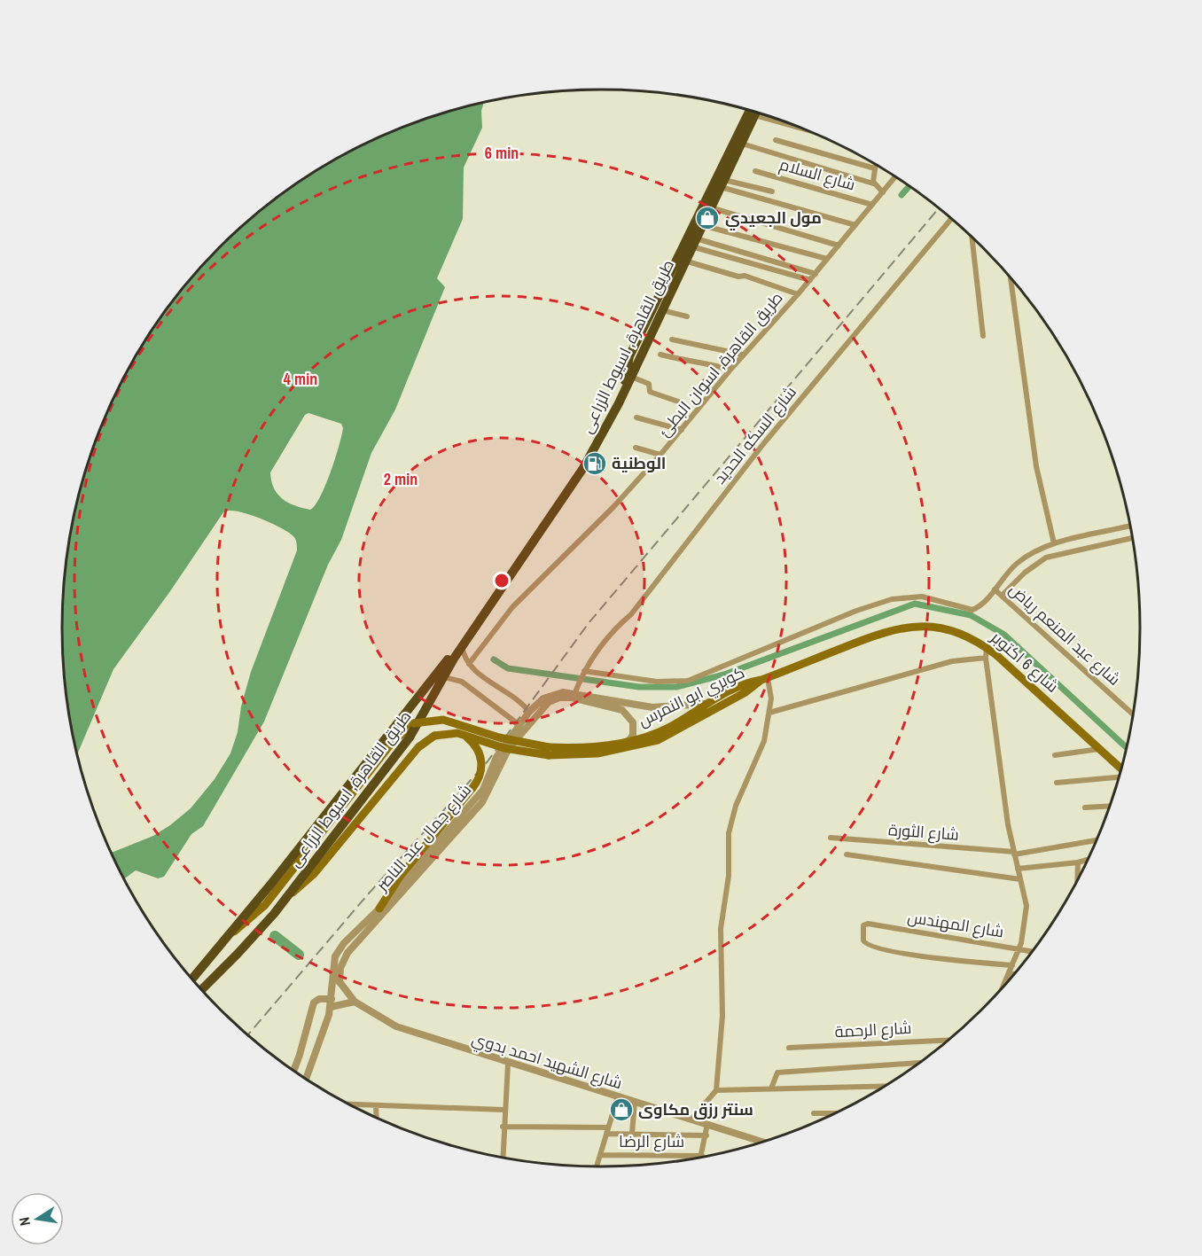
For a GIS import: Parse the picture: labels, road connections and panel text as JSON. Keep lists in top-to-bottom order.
{
  "streets": {
    "highway": ["طريق القاهرة, اسيوط الزراعى"],
    "main road": ["شارع 6 اكتوبر", "كوبري ابو النمرس"],
    "street": [
      "شارع السلام",
      "طريق القاهرة, اسوان البطئ",
      "شارع السكه الحديد",
      "شارع عبد المنعم رياض",
      "شارع الثورة",
      "شارع جمال عبد الناصر",
      "شارع المهندس",
      "شارع الرحمة",
      "شارع الشهيد احمد بدوي",
      "شارع الرضا"
    ]
  },
  "crossings": [
    ["شارع السلام", "طريق القاهرة, اسوان البطئ"],
    ["طريق القاهرة, اسيوط الزراعى", "كوبري ابو النمرس"],
    ["شارع السكه الحديد", "شارع جمال عبد الناصر"],
    ["شارع 6 اكتوبر", "كوبري ابو النمرس"],
    ["كوبري ابو النمرس", "شارع جمال عبد الناصر"],
    ["شارع جمال عبد الناصر", "شارع الشهيد احمد بدوي"]
  ],
  "places": {
    "shop": ["مول الجعيدي", "سنتر رزق مكاوى"],
    "fuel station": ["الوطنية"]
  },
  "north": "left",
  "rings": ["6 min", "4 min", "2 min"]
}
